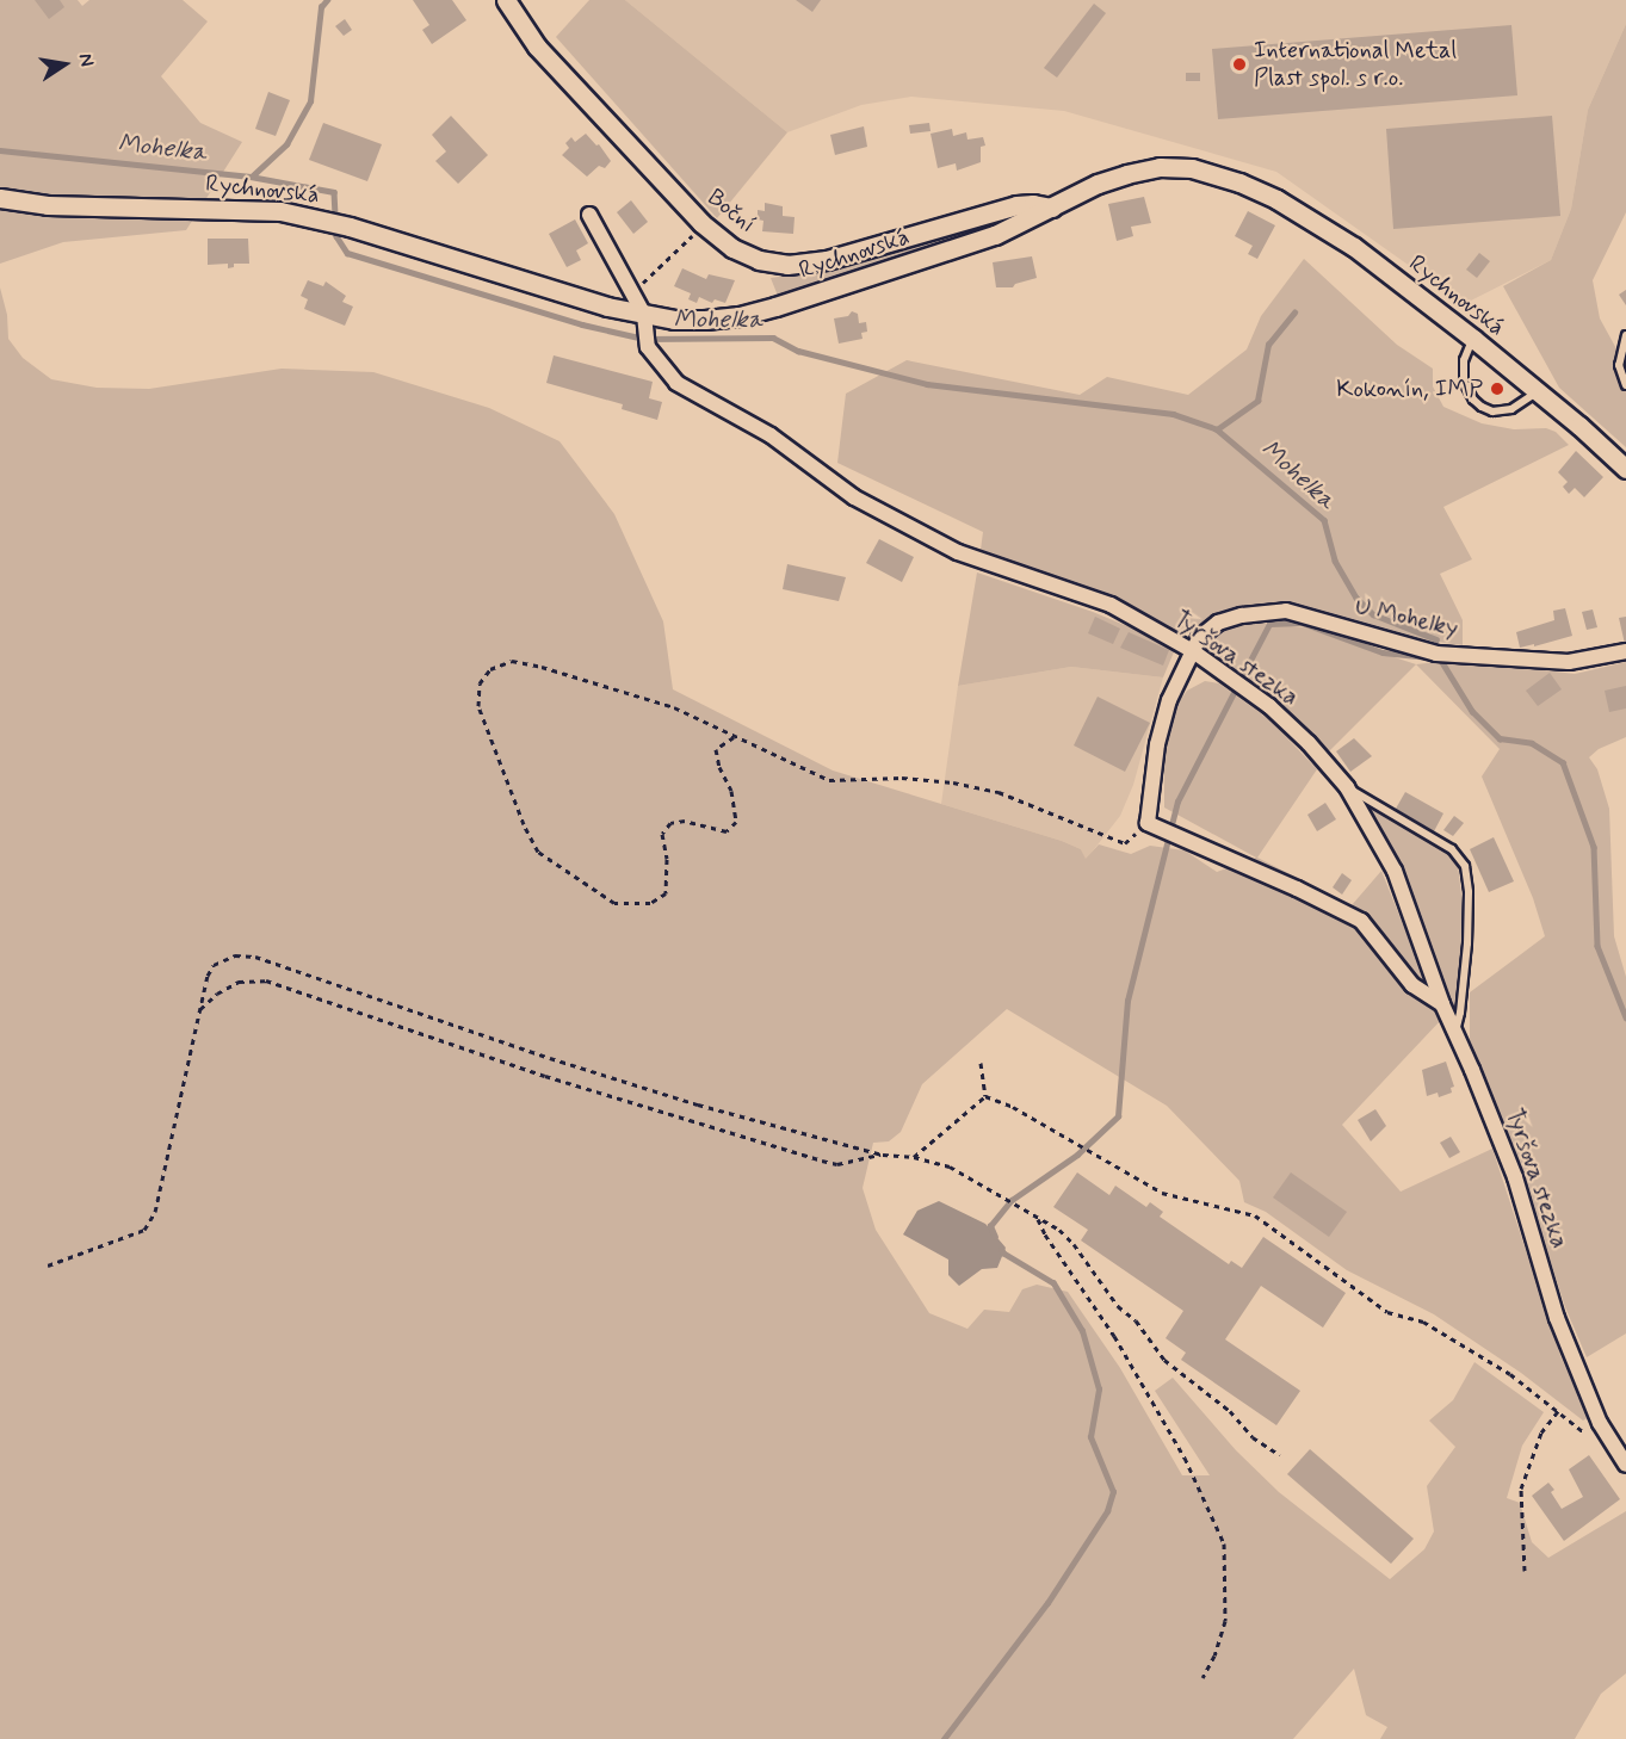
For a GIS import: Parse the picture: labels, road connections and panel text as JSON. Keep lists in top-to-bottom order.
{
  "streets": {
    "street": [
      "Rychnovská",
      "Boční",
      "U Mohelky",
      "Tyršova stezka"
    ]
  },
  "crossings": [
    ["Rychnovská", "Boční"],
    ["Rychnovská", "Tyršova stezka"],
    ["U Mohelky", "Tyršova stezka"]
  ],
  "water": ["Mohelka"],
  "places": ["International Metal Plast spol. s r.o.", "Kokonín, IMP"],
  "north": "right"
}
